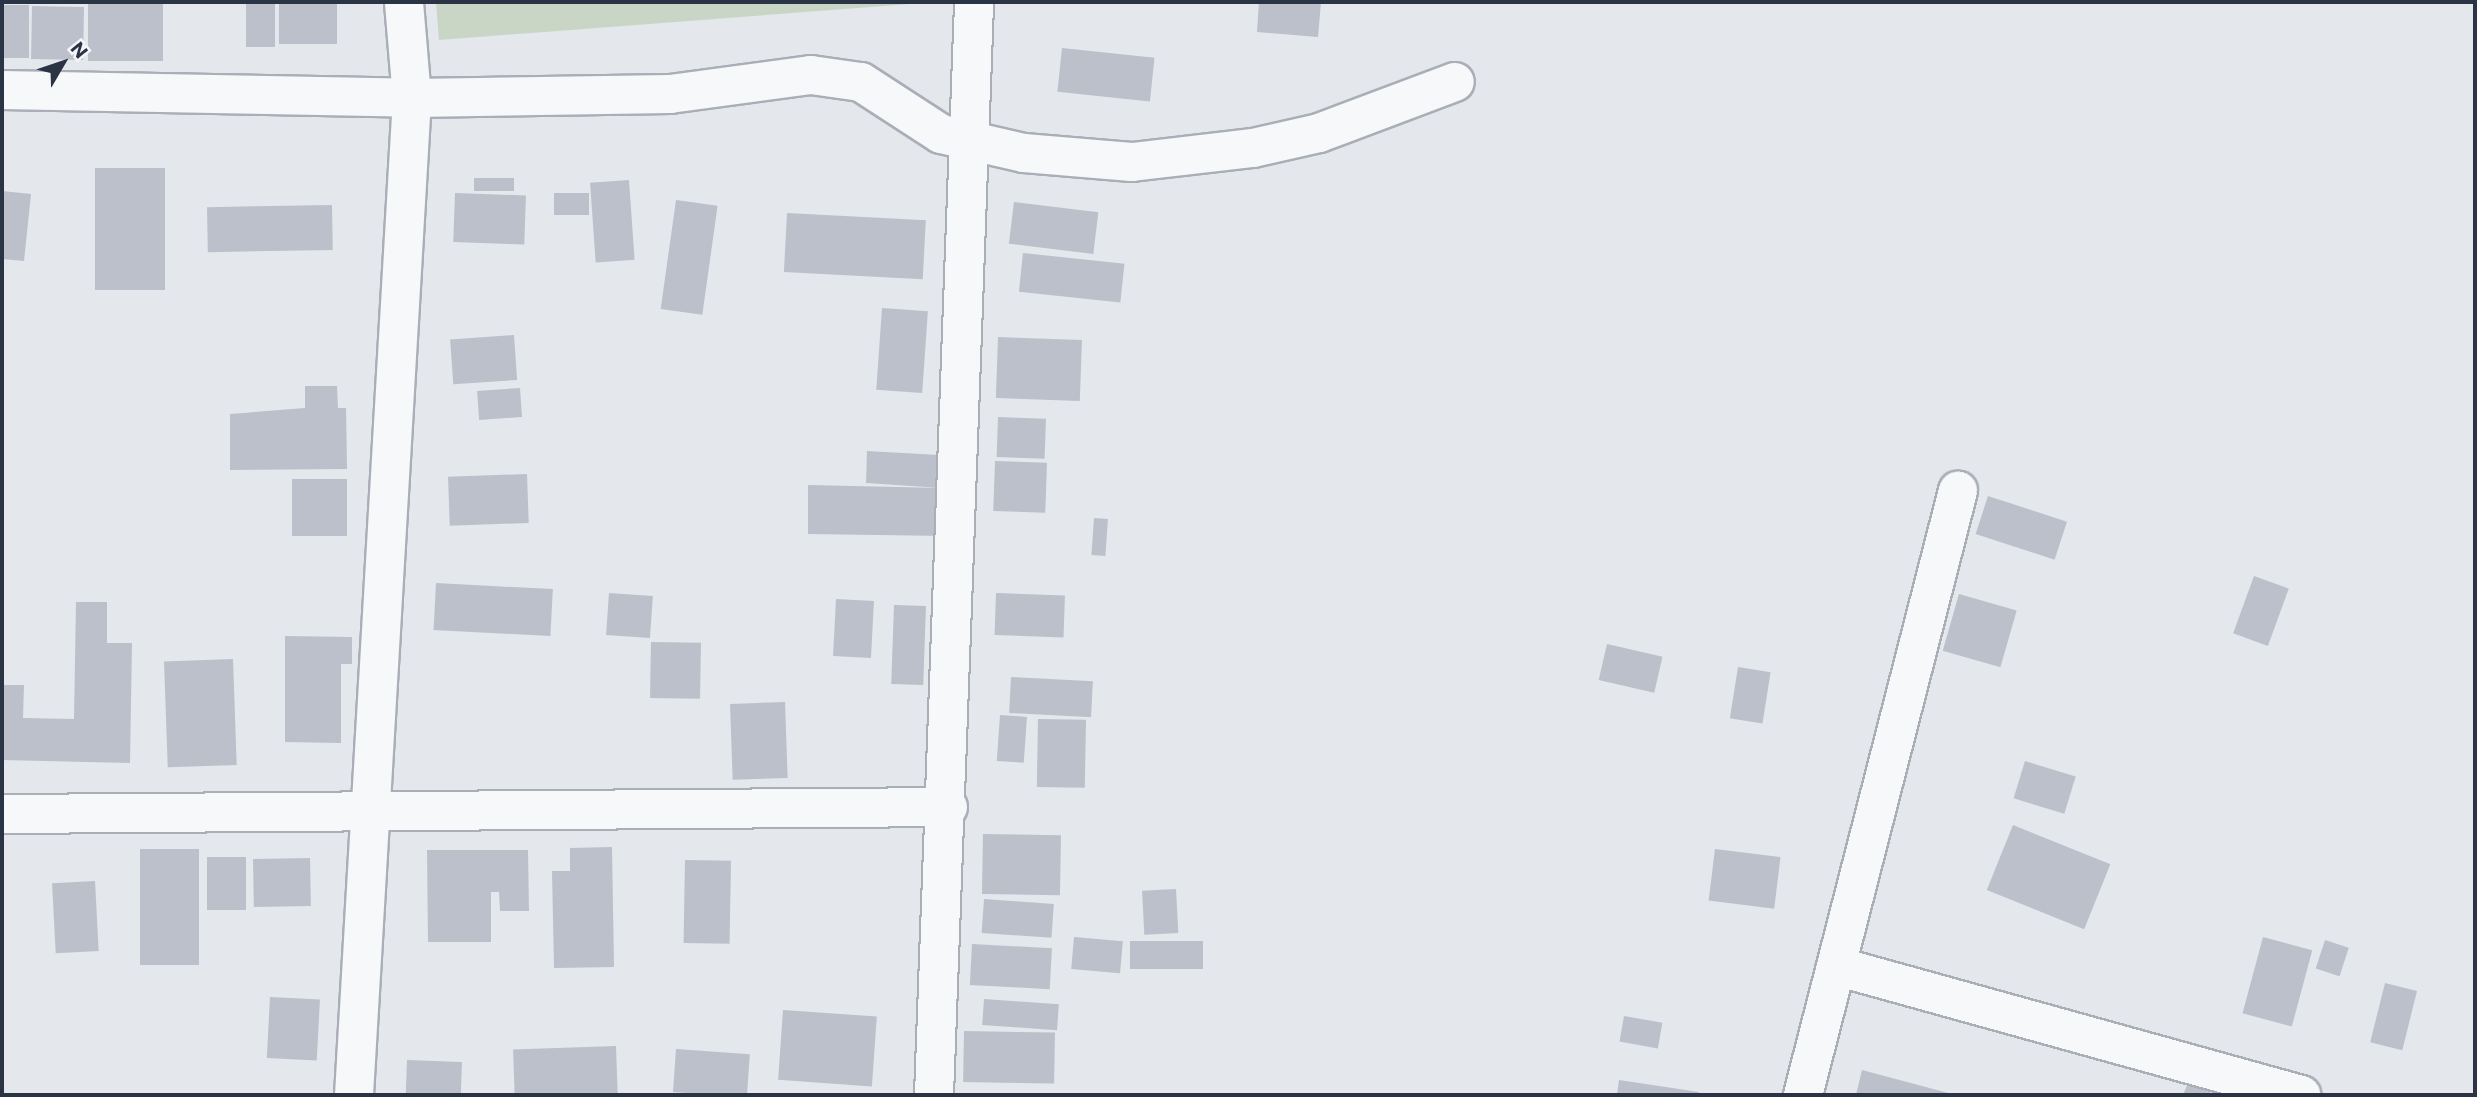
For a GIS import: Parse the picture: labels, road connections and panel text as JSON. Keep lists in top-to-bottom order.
{
  "north": "top right"
}
